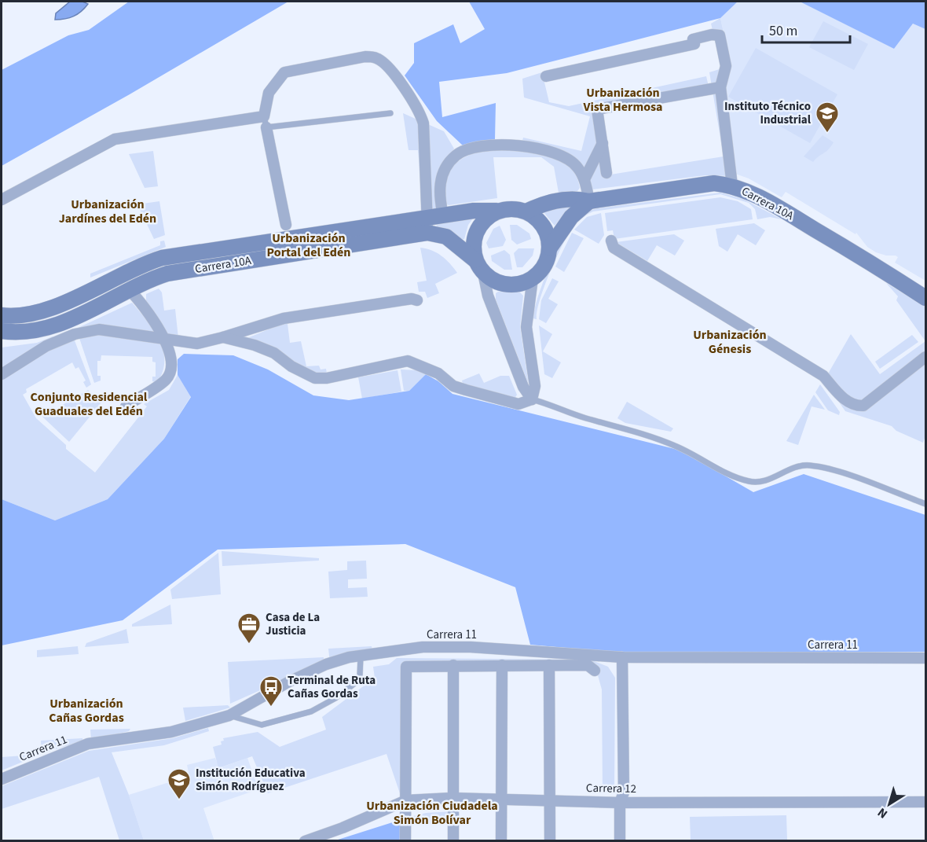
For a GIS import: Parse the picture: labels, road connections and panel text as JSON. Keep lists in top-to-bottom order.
{
  "streets": {
    "street": ["Carrera 10A", "Carrera 11", "Carrera 12"]
  },
  "districts": [
    "Urbanización Vista Hermosa",
    "Urbanización Jardínes del Edén",
    "Urbanización Portal del Edén",
    "Urbanización Génesis",
    "Conjunto Residencial Guaduales del Edén",
    "Urbanización Cañas Gordas",
    "Urbanización Ciudadela Simón Bolívar"
  ],
  "places": {
    "school or university": ["Instituto Técnico Industrial", "Institución Educativa Simón Rodríguez"],
    "office": ["Casa de La Justicia"],
    "bus stop": ["Terminal de Ruta Cañas Gordas"]
  },
  "scale_bar": "50 m",
  "north": "bottom left"
}
